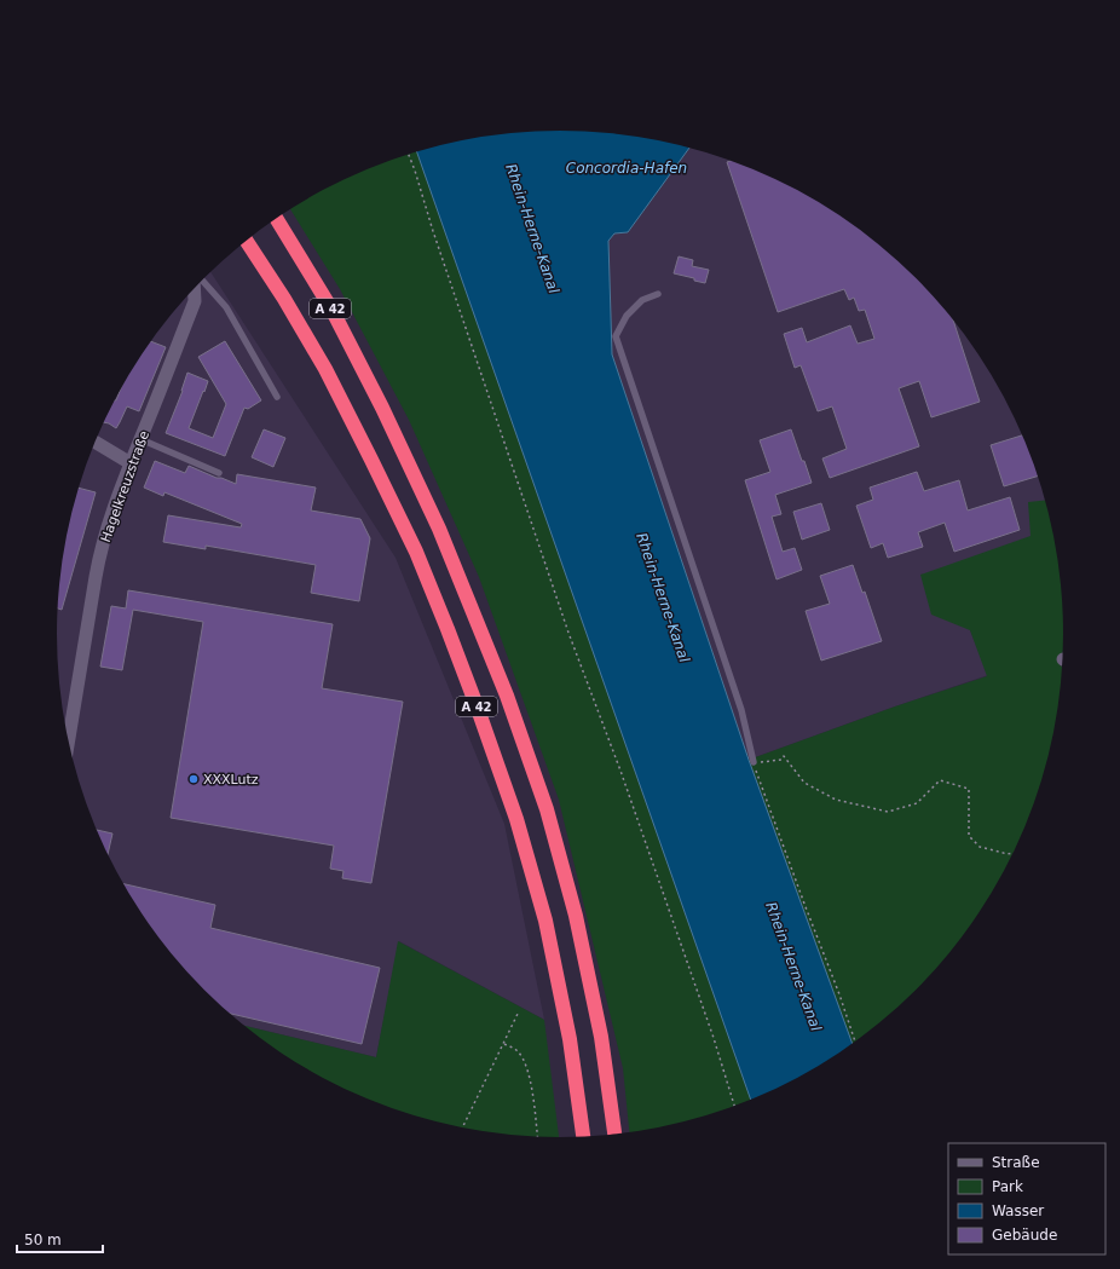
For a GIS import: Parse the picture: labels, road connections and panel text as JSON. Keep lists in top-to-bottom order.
{
  "streets": {
    "highway": ["A 42"],
    "street": ["Hagelkreuzstraße"]
  },
  "water": ["Concordia-Hafen", "Rhein-Herne-Kanal"],
  "places": ["XXXLutz"],
  "legend": [
    "Straße",
    "Park",
    "Wasser",
    "Gebäude"
  ],
  "scale_bar": "50 m"
}
